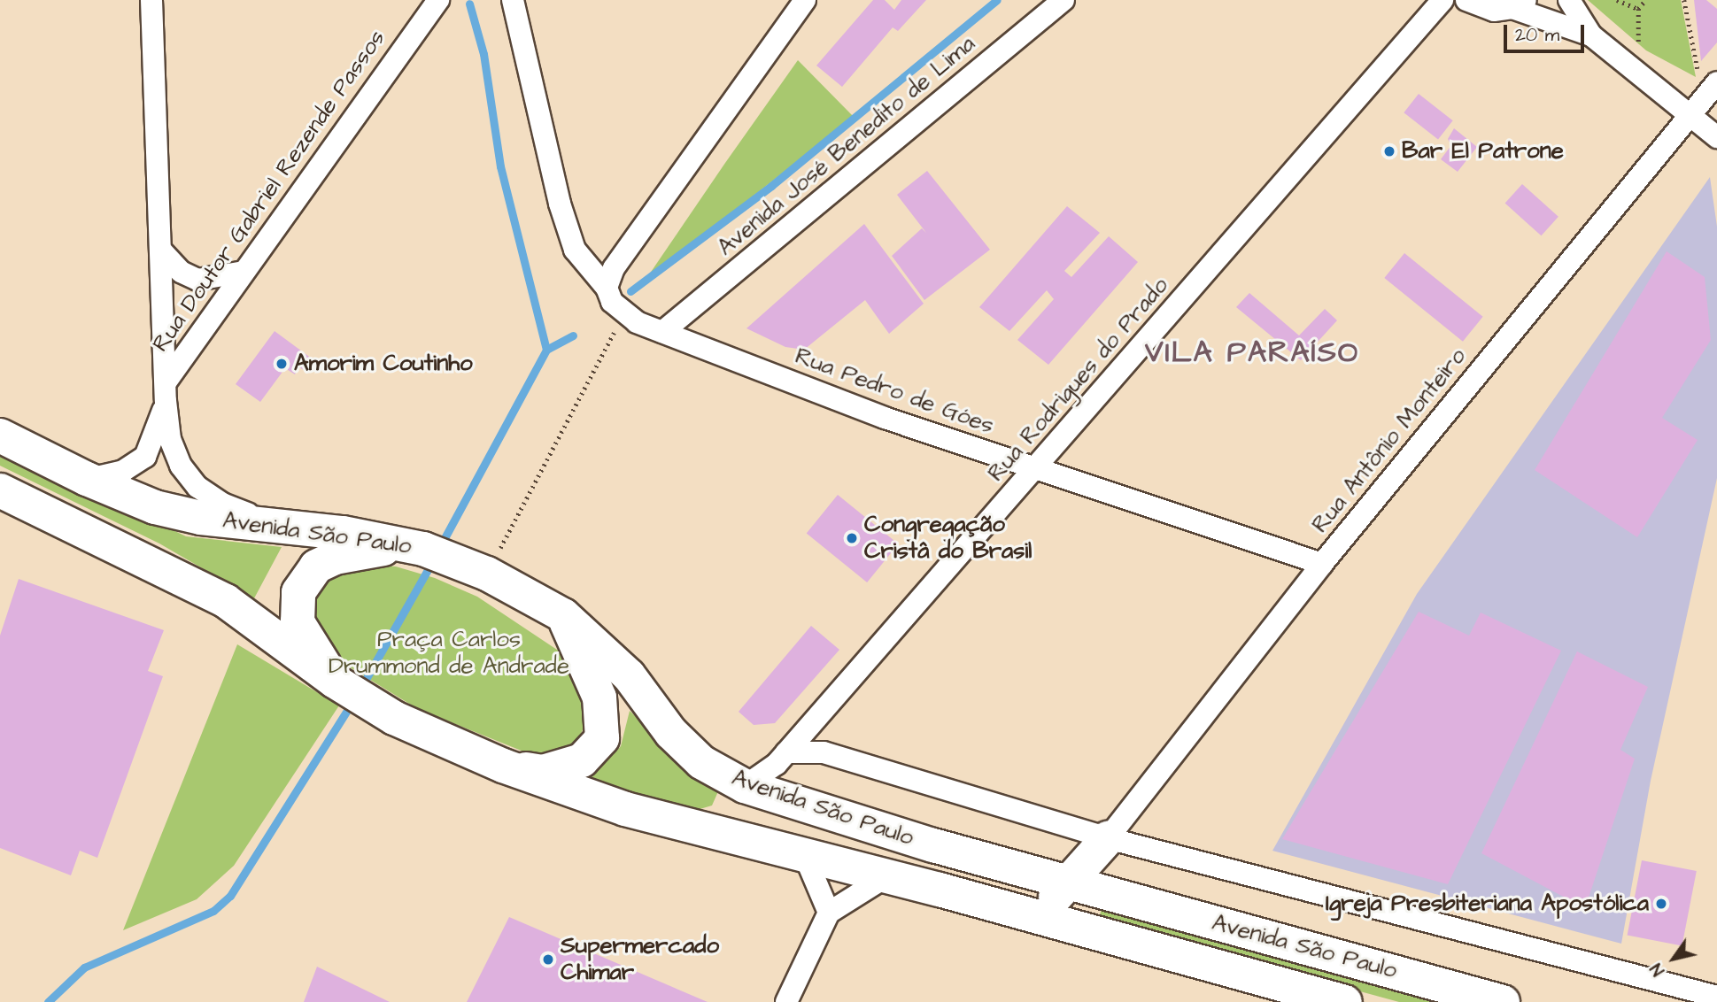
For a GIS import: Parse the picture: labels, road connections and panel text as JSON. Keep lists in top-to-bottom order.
{
  "streets": {
    "main road": ["Avenida São Paulo"],
    "street": [
      "Avenida José Benedito de Lima",
      "Rua Doutor Gabriel Rezende Passos",
      "Rua Rodrigues do Prado",
      "Rua Pedro de Góes",
      "Rua Antônio Monteiro"
    ]
  },
  "crossings": [
    ["Avenida José Benedito de Lima", "Rua Pedro de Góes"],
    ["Rua Rodrigues do Prado", "Rua Pedro de Góes"],
    ["Rua Rodrigues do Prado", "Avenida São Paulo"],
    ["Rua Pedro de Góes", "Rua Antônio Monteiro"],
    ["Rua Antônio Monteiro", "Avenida São Paulo"]
  ],
  "districts": ["VILA PARAÍSO"],
  "parks": ["Praça Carlos Drummond de Andrade"],
  "places": [
    "Bar El Patrone",
    "Amorim Coutinho",
    "Congregação Cristâ do Brasil",
    "Igreja Presbiteriana Apostólica",
    "Supermercado Chimar"
  ],
  "scale_bar": "20 m",
  "north": "bottom left"
}
